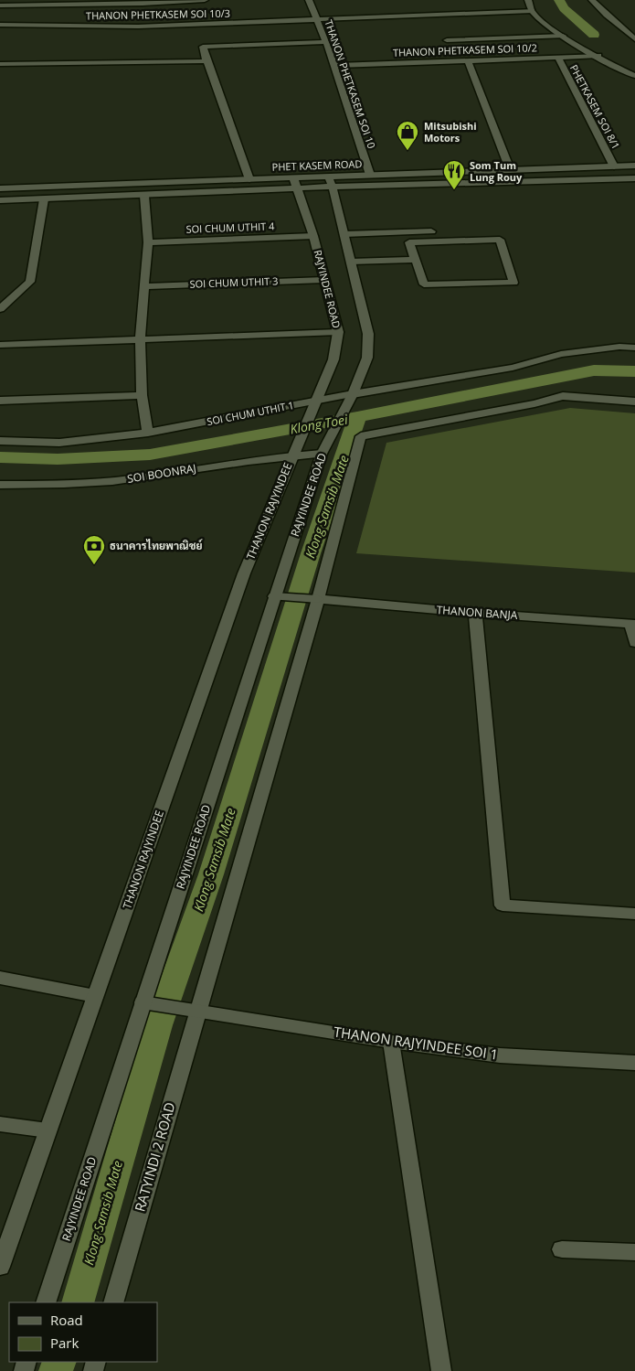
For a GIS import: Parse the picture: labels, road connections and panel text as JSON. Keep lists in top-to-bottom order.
{
  "streets": {
    "street": [
      "THANON PHETKASEM SOI 10/3",
      "THANON PHETKASEM SOI 10/2",
      "THANON PHETKASEM SOI 10",
      "PHETKASEM SOI 8/1",
      "PHET KASEM ROAD",
      "SOI CHUM UTHIT 4",
      "SOI CHUM UTHIT 3",
      "RAJYINDEE ROAD",
      "SOI CHUM UTHIT 1",
      "SOI BOONRAJ",
      "THANON RAJYINDEE",
      "THANON BANJA",
      "THANON RAJYINDEE SOI 1",
      "RATYINDI 2 ROAD"
    ]
  },
  "crossings": [
    ["THANON PHETKASEM SOI 10/3", "THANON PHETKASEM SOI 10"],
    ["THANON PHETKASEM SOI 10/2", "THANON PHETKASEM SOI 10"],
    ["THANON PHETKASEM SOI 10/2", "PHETKASEM SOI 8/1"],
    ["THANON PHETKASEM SOI 10", "PHET KASEM ROAD"],
    ["PHETKASEM SOI 8/1", "PHET KASEM ROAD"],
    ["PHET KASEM ROAD", "RAJYINDEE ROAD"],
    ["SOI CHUM UTHIT 4", "RAJYINDEE ROAD"],
    ["SOI CHUM UTHIT 3", "RAJYINDEE ROAD"],
    ["RAJYINDEE ROAD", "SOI CHUM UTHIT 1"],
    ["RAJYINDEE ROAD", "SOI BOONRAJ"],
    ["RAJYINDEE ROAD", "THANON RAJYINDEE"],
    ["RAJYINDEE ROAD", "THANON BANJA"],
    ["RAJYINDEE ROAD", "THANON RAJYINDEE SOI 1"],
    ["SOI BOONRAJ", "THANON RAJYINDEE"],
    ["THANON BANJA", "RATYINDI 2 ROAD"],
    ["THANON RAJYINDEE SOI 1", "RATYINDI 2 ROAD"]
  ],
  "water": ["Klong Toei", "Klong Samsib Mate"],
  "places": {
    "shop": ["Mitsubishi Motors"],
    "restaurant": ["Som Tum Lung Rouy"],
    "bank": ["ธนาคารไทยพาณิชย์"]
  },
  "legend": ["Road", "Park"]
}
